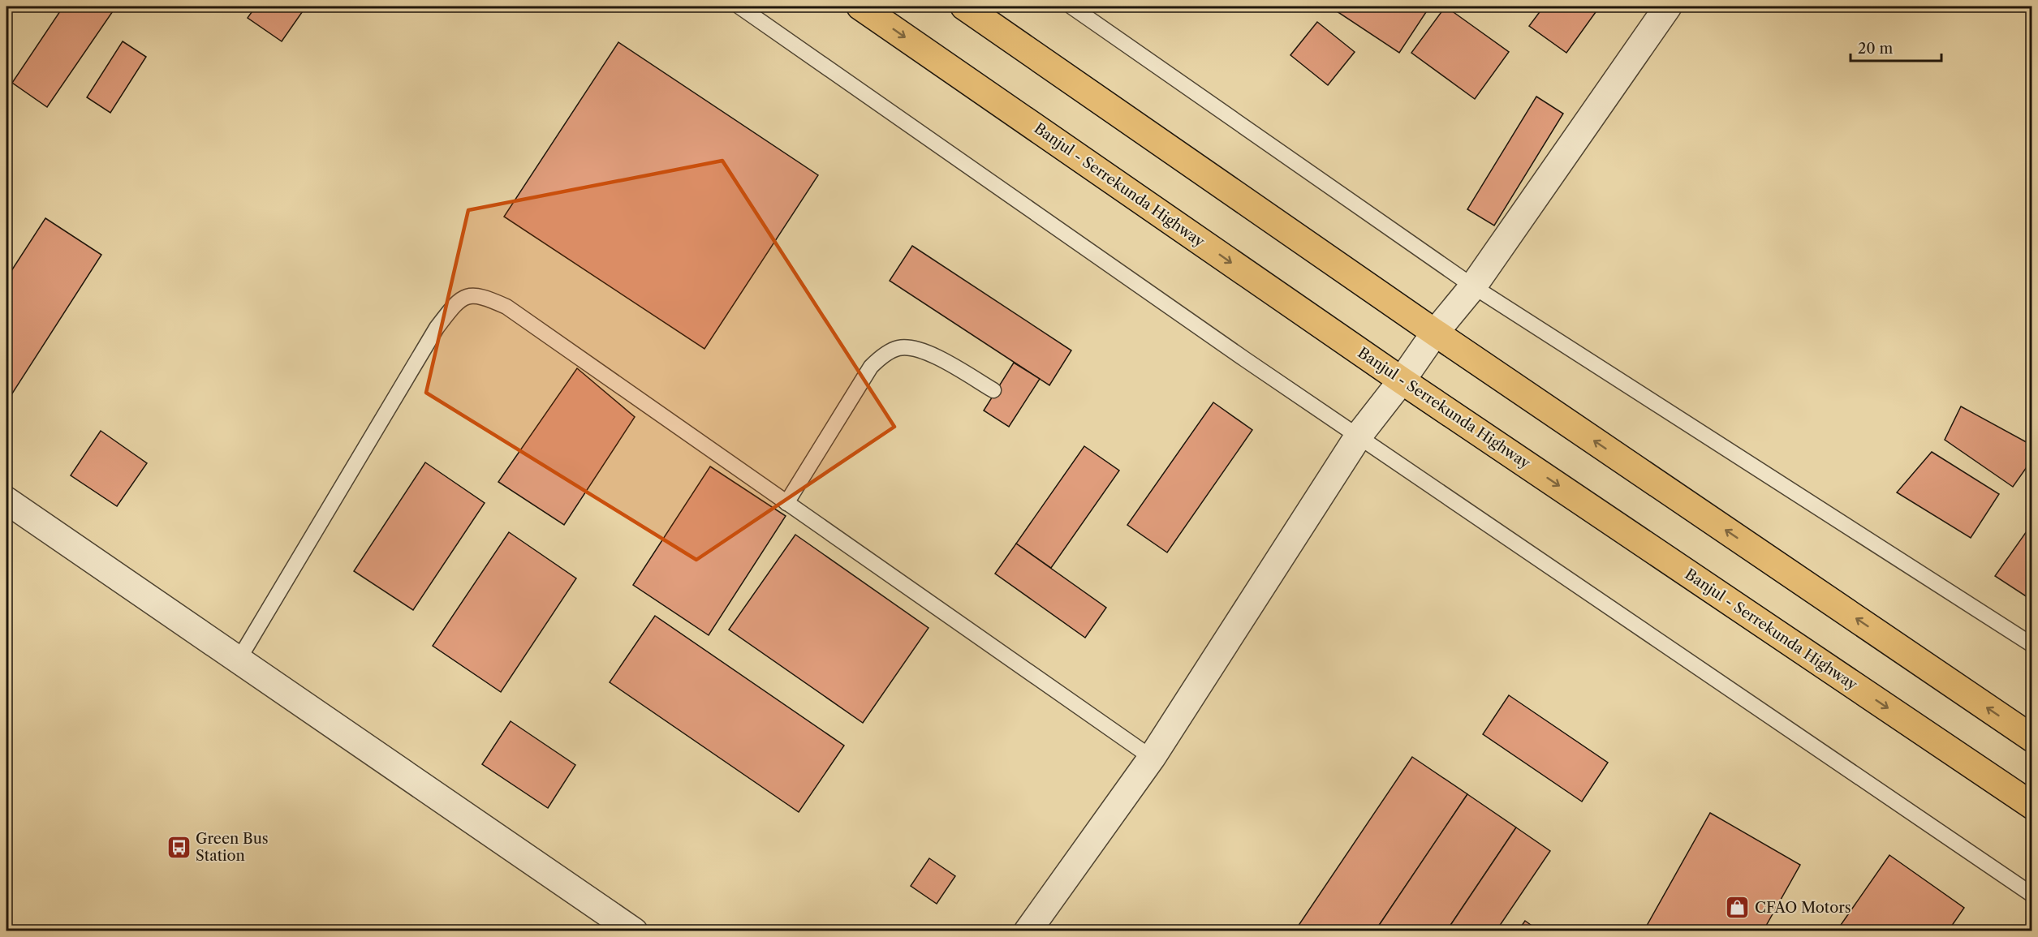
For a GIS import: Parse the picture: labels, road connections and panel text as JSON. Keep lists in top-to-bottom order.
{
  "streets": {
    "highway": ["Banjul - Serrekunda Highway"]
  },
  "places": {
    "bus stop": ["Green Bus Station"],
    "shop": ["CFAO Motors"]
  },
  "scale_bar": "20 m"
}
